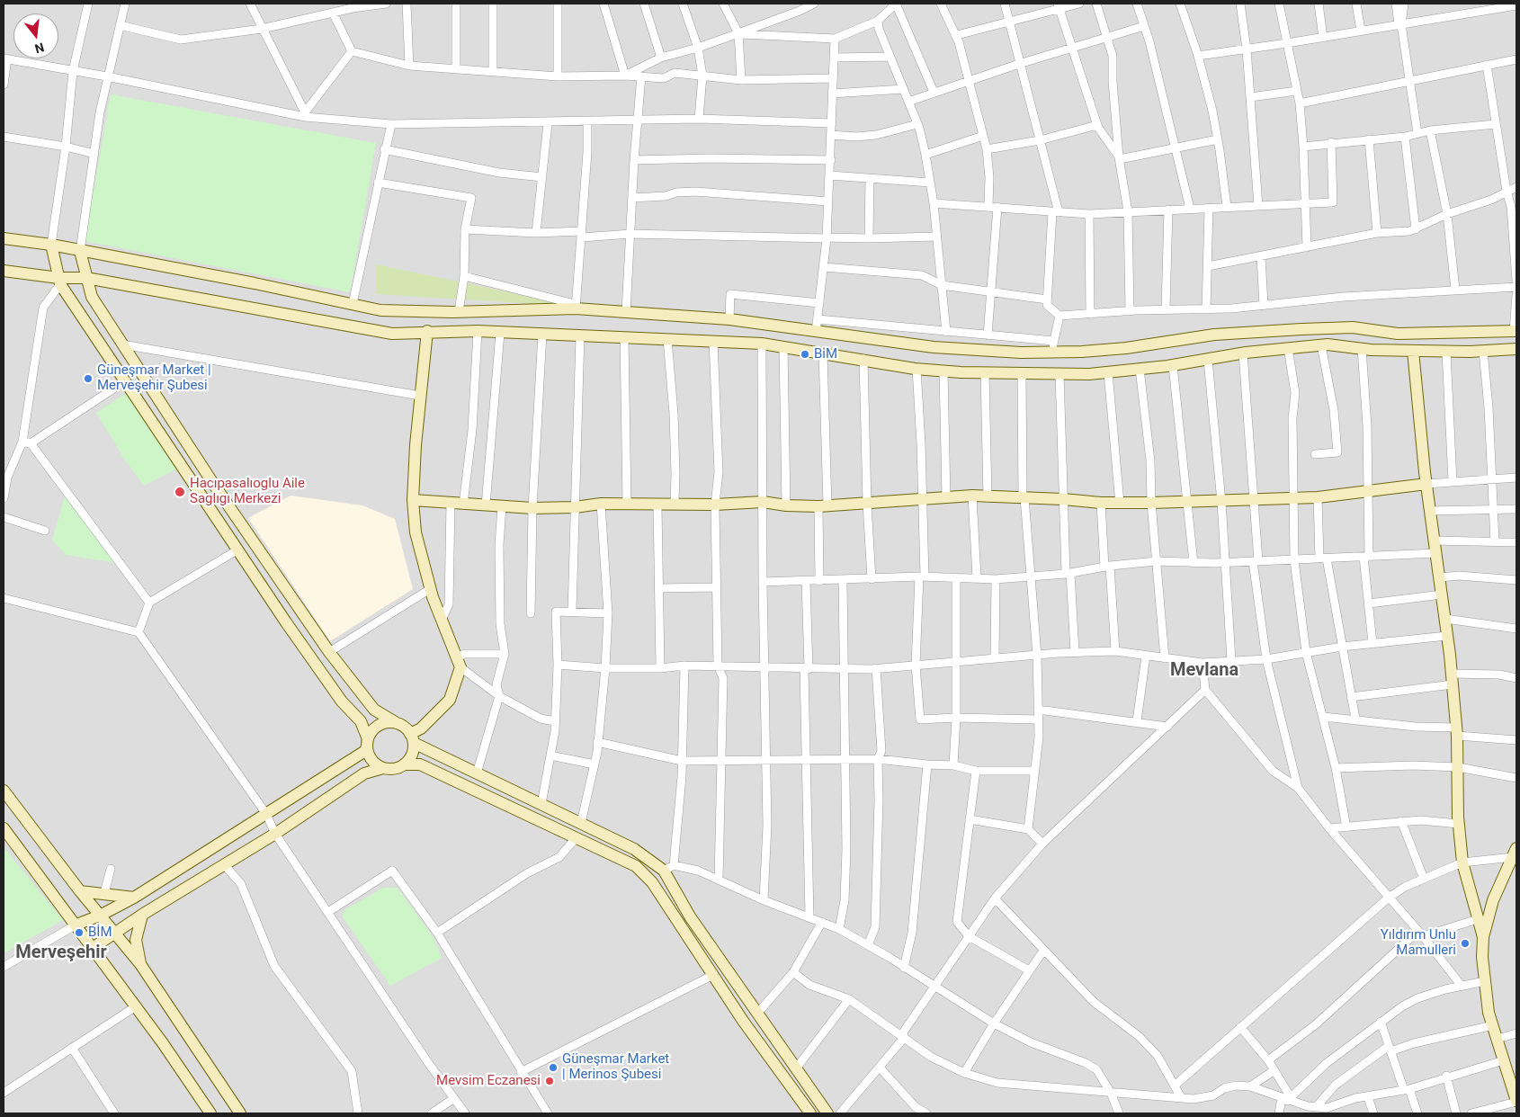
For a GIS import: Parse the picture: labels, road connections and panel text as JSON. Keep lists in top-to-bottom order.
{
  "districts": ["Mevlana", "Merveşehir"],
  "places": [
    "BiM",
    "Güneşmar Market | Merveşehir Şubesi",
    "Hacıpasalıoglu Aile Saglıgı Merkezi",
    "BİM",
    "Yıldırım Unlu Mamulleri",
    "Güneşmar Market | Merinos Şubesi",
    "Mevsim Eczanesi"
  ],
  "north": "bottom"
}
